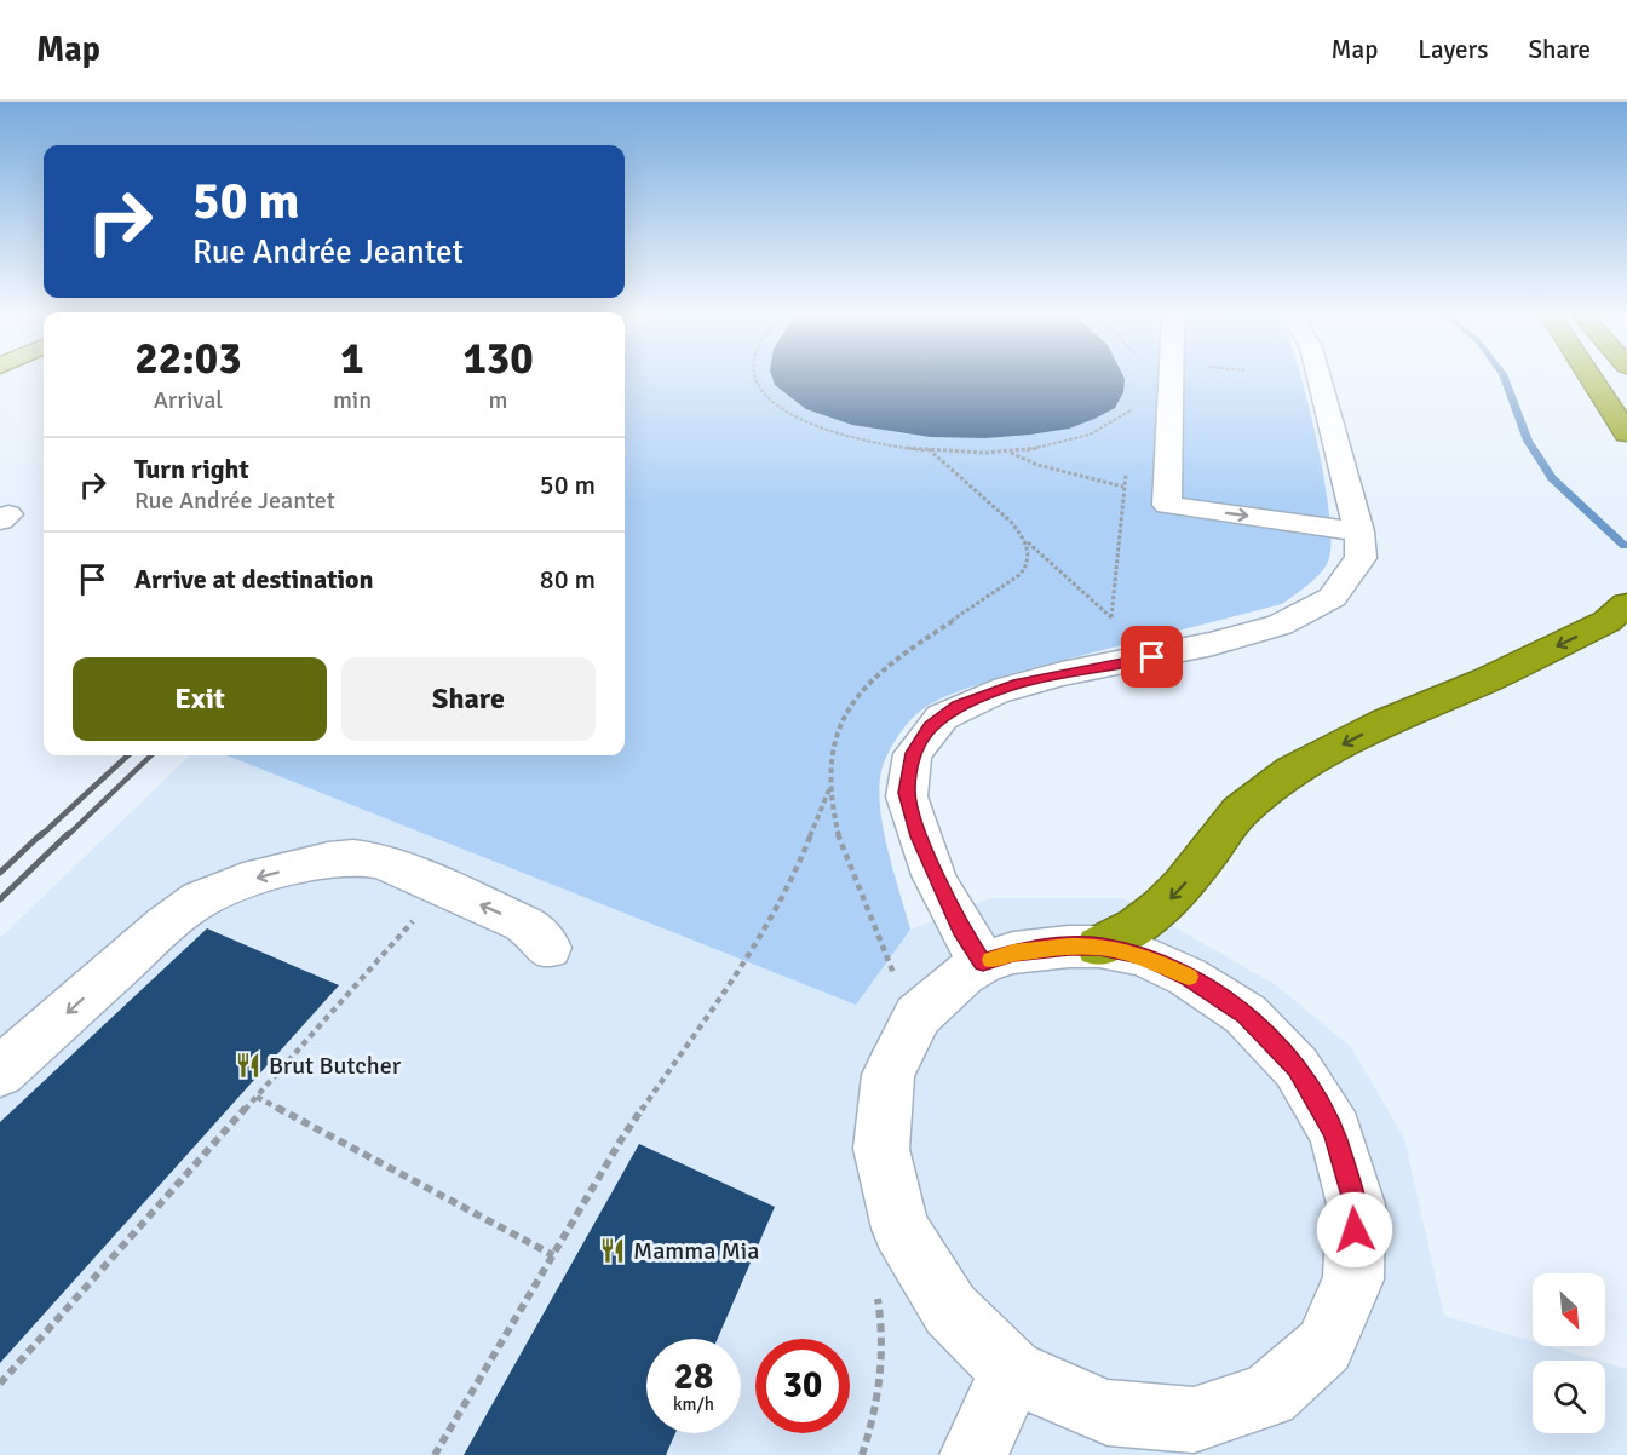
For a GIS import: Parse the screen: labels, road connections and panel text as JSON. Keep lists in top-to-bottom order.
{
  "places": {
    "restaurant": ["Brut Butcher", "Mamma Mia"]
  },
  "north": "bottom right",
  "page": {
    "header": "Map",
    "nav": ["Map", "Layers", "Share"],
    "turn": ["50 m", "Rue Andrée Jeantet"],
    "eta": [
      "22:03",
      "Arrival",
      "1",
      "min",
      "130",
      "m"
    ],
    "list": [
      {
        "name": "Turn right",
        "note": "Rue Andrée Jeantet",
        "value": "50 m"
      },
      {
        "name": "Arrive at destination",
        "value": "80 m"
      }
    ],
    "buttons": ["Exit", "Share"],
    "speed": "28 km/h",
    "limit": "30"
  }
}
